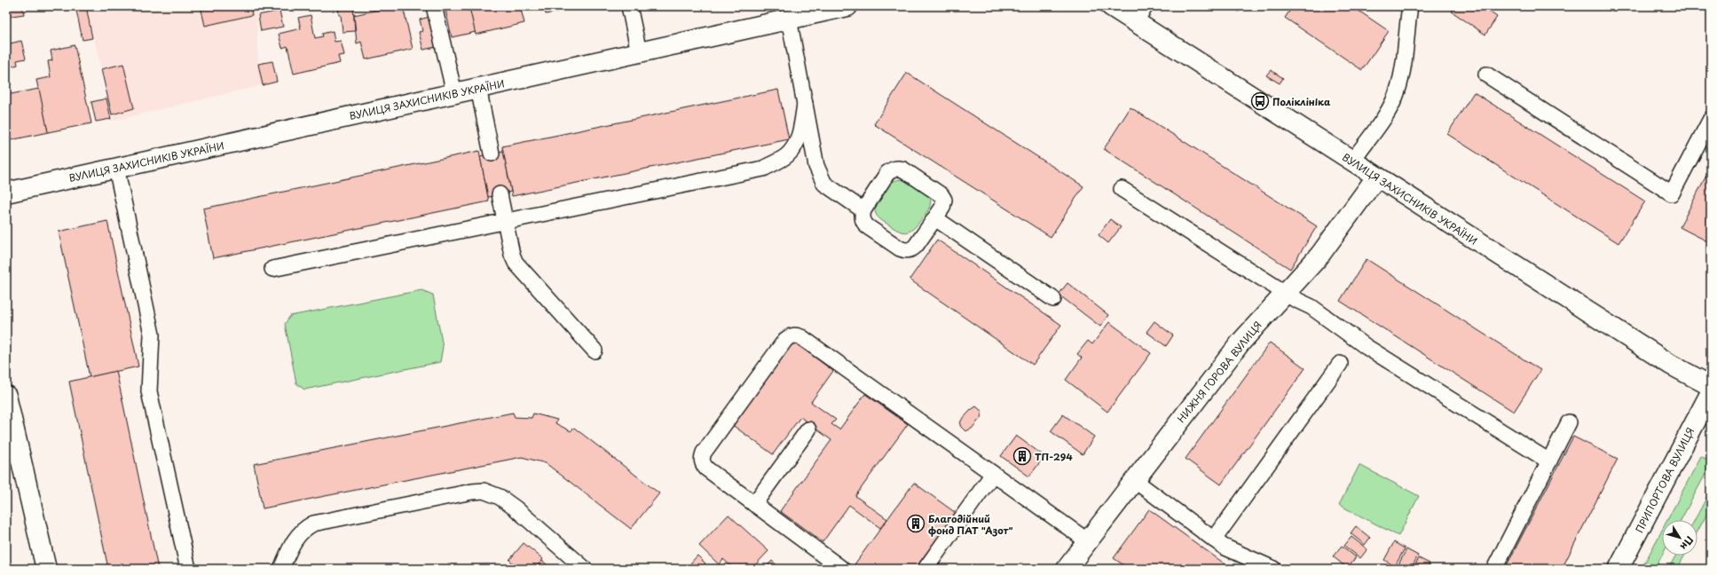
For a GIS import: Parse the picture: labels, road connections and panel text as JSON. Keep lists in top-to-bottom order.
{
  "streets": {
    "street": ["ВУЛИЦЯ ЗАХИСНИКІВ УКРАЇНИ", "НИЖНЯ ГОРОВА ВУЛИЦЯ", "ПРИПОРТОВА ВУЛИЦЯ"]
  },
  "crossings": [
    ["ВУЛИЦЯ ЗАХИСНИКІВ УКРАЇНИ", "НИЖНЯ ГОРОВА ВУЛИЦЯ"]
  ],
  "places": {
    "bus stop": ["Поліклініка"],
    "building": ["ТП-294", "Благодійний фонд ПАТ \"Азот\""]
  },
  "north": "bottom right"
}
